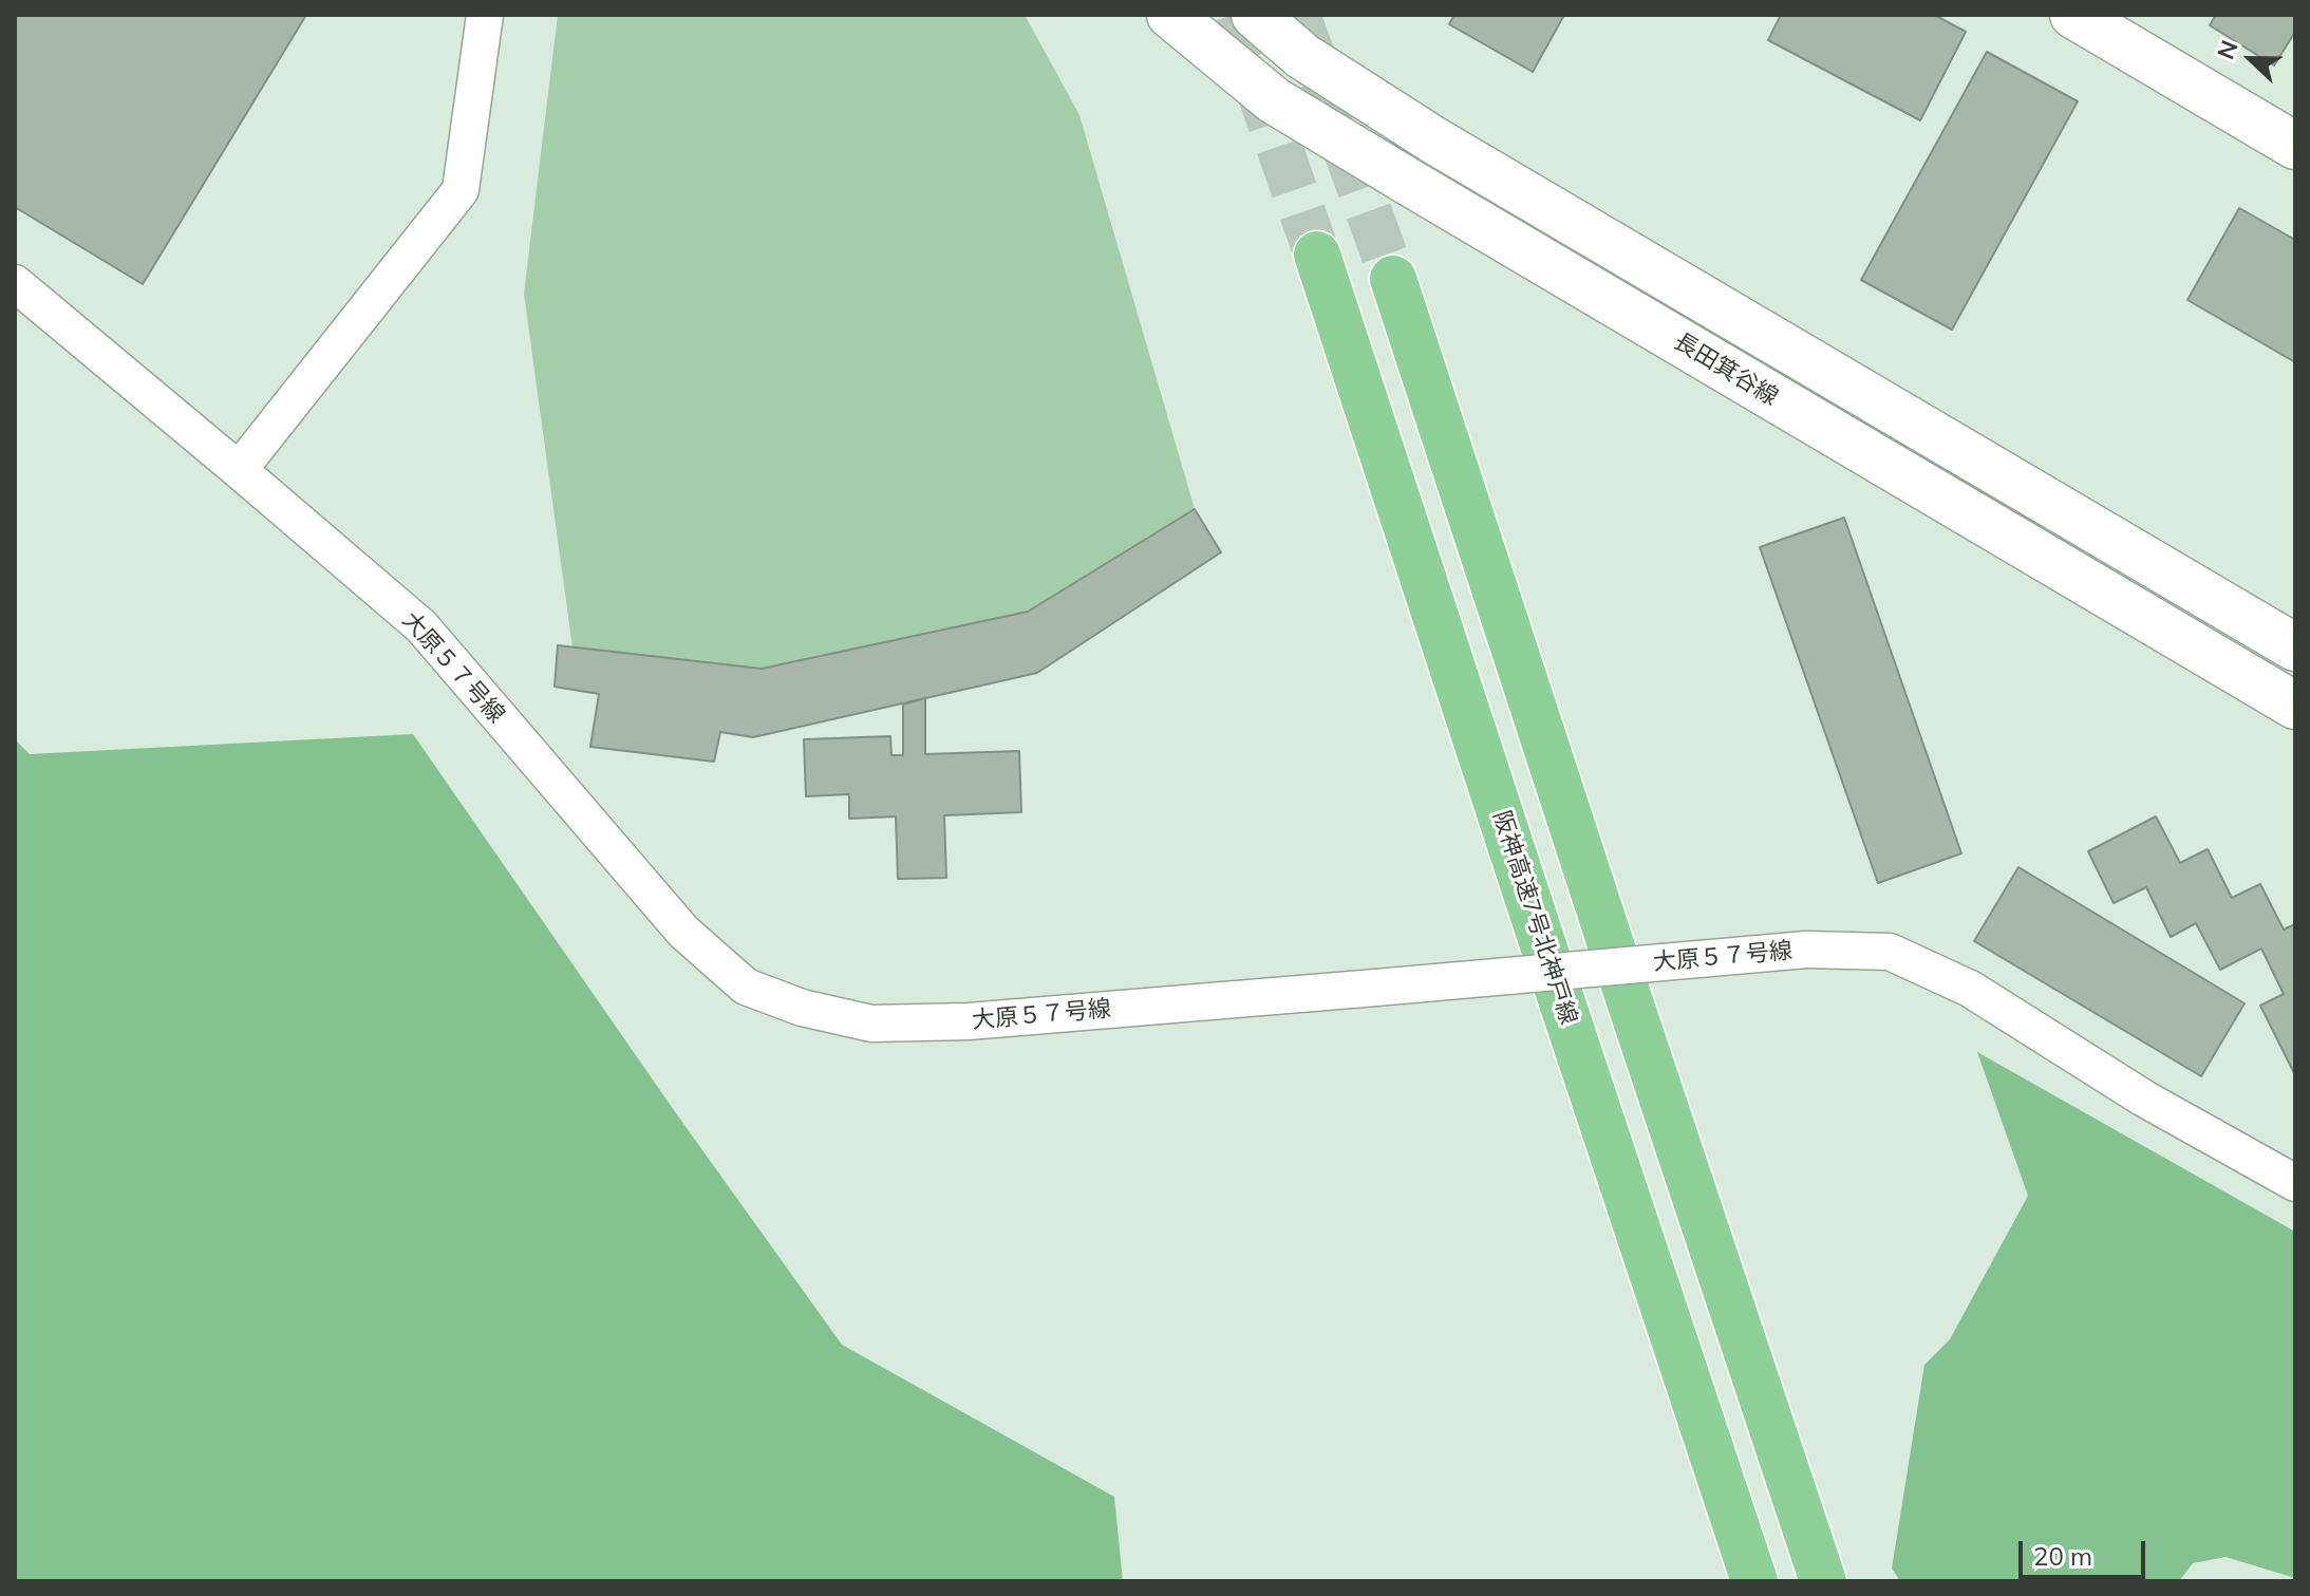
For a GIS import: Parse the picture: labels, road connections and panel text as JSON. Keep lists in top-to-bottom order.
{
  "streets": {
    "highway": ["阪神高速7号北神戸線"],
    "street": ["長田箕谷線", "大原５７号線"]
  },
  "scale_bar": "20 m",
  "north": "left"
}
